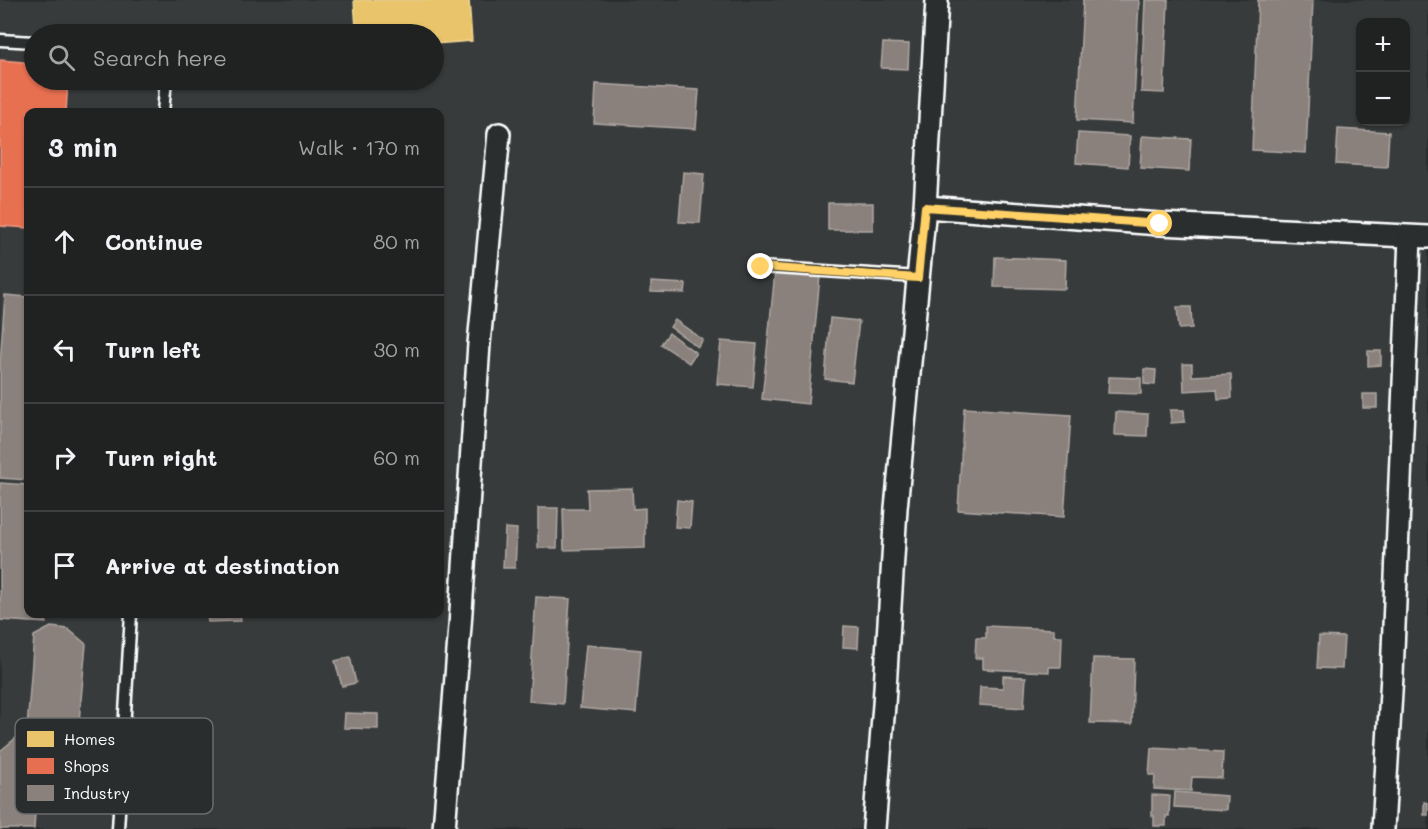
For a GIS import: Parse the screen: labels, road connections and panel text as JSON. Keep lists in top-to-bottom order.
{
  "legend": ["Homes", "Shops", "Industry"],
  "page": {
    "map_buttons": ["+", "−"],
    "search": "Search here",
    "heading": ["3 min", "Walk · 170 m"],
    "list": [
      ["Continue", "80 m"],
      ["Turn left", "30 m"],
      ["Turn right", "60 m"],
      "Arrive at destination"
    ]
  }
}
